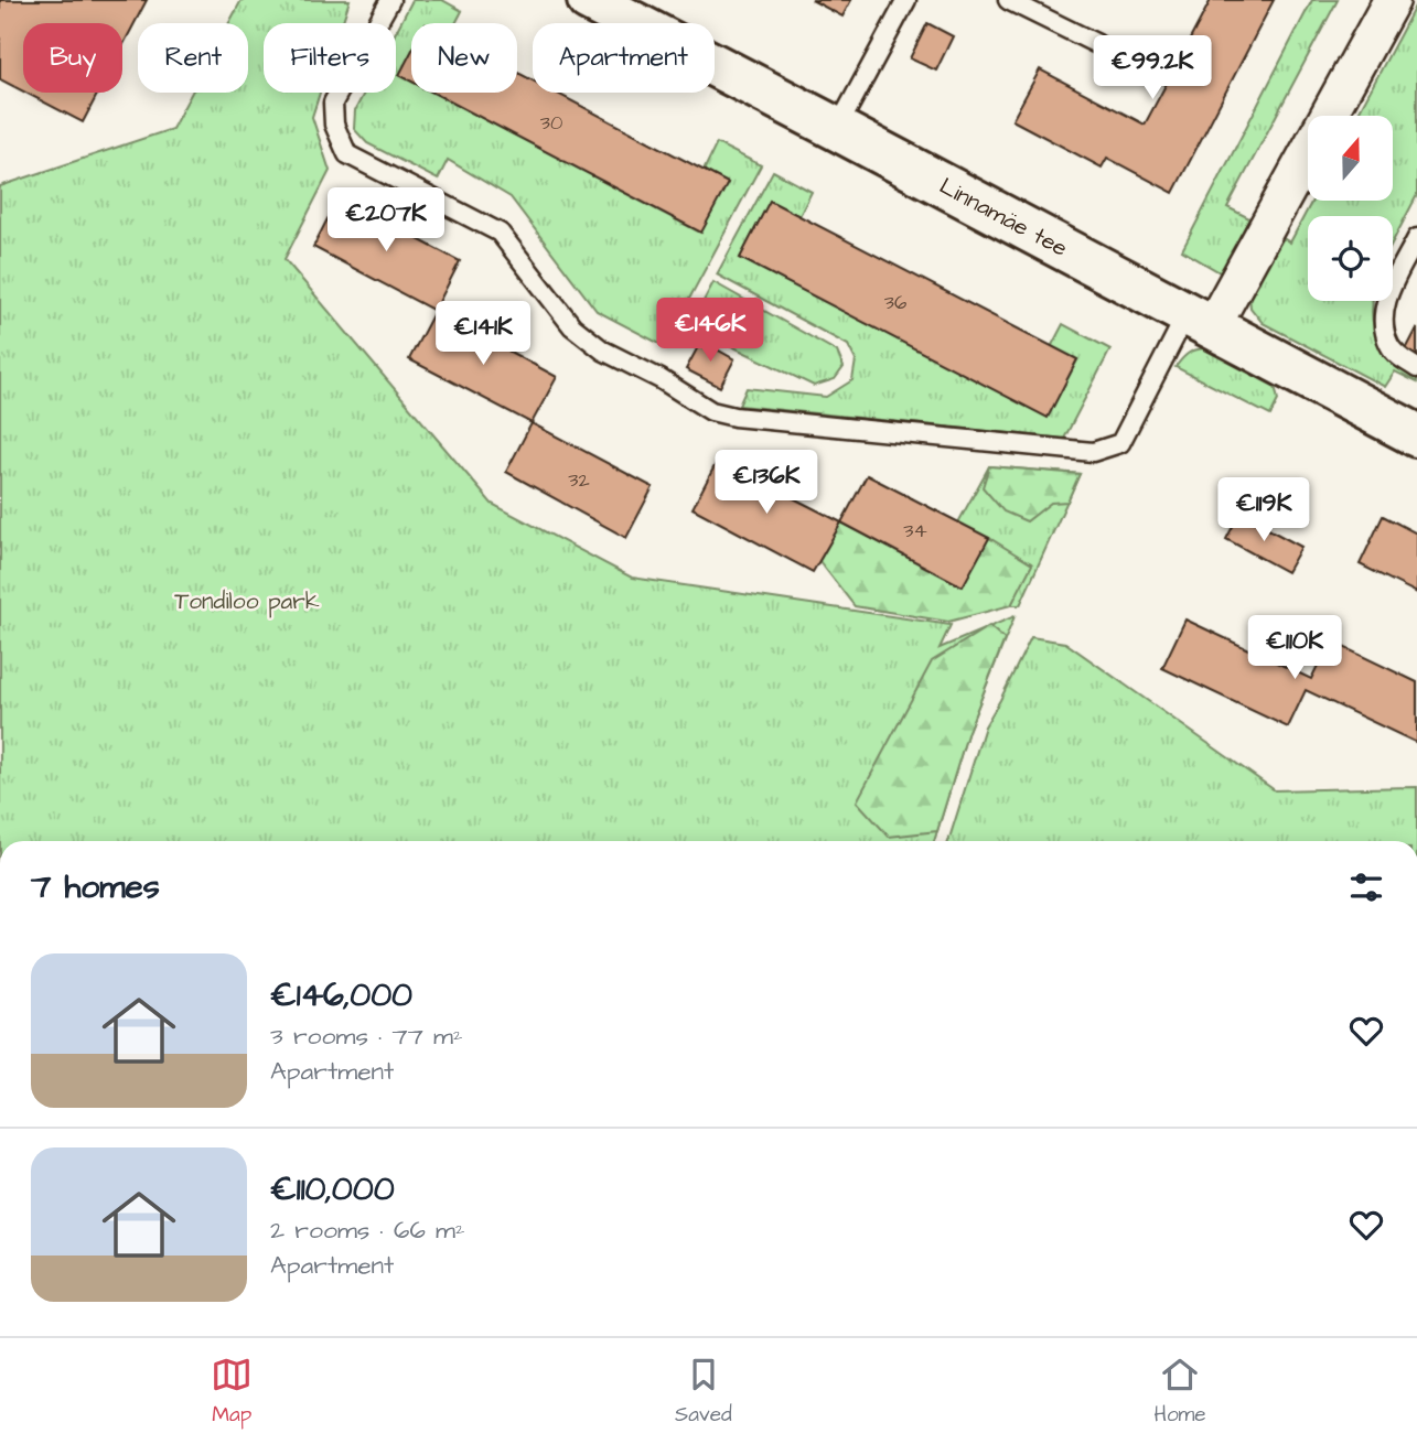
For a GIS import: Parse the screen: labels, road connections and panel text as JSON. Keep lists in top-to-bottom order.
{
  "streets": {
    "street": ["Linnamäe tee"]
  },
  "parks": ["Tondiloo park"],
  "house_numbers": [
    "30",
    "36",
    "32",
    "34"
  ],
  "north": "top",
  "page": {
    "chip": [
      "Buy",
      "Rent",
      "Filters",
      "New",
      "Apartment"
    ],
    "price": [
      "€99.2K",
      "€207K",
      "€146K",
      "€141K",
      "€136K",
      "€119K",
      "€110K"
    ],
    "heading": "7 homes",
    "list": [
      {
        "name": "€146,000",
        "note": "3 rooms · 77 m² · Apartment"
      },
      {
        "name": "€110,000",
        "note": "2 rooms · 66 m² · Apartment"
      }
    ],
    "tabs": ["Map", "Saved", "Home"]
  }
}
